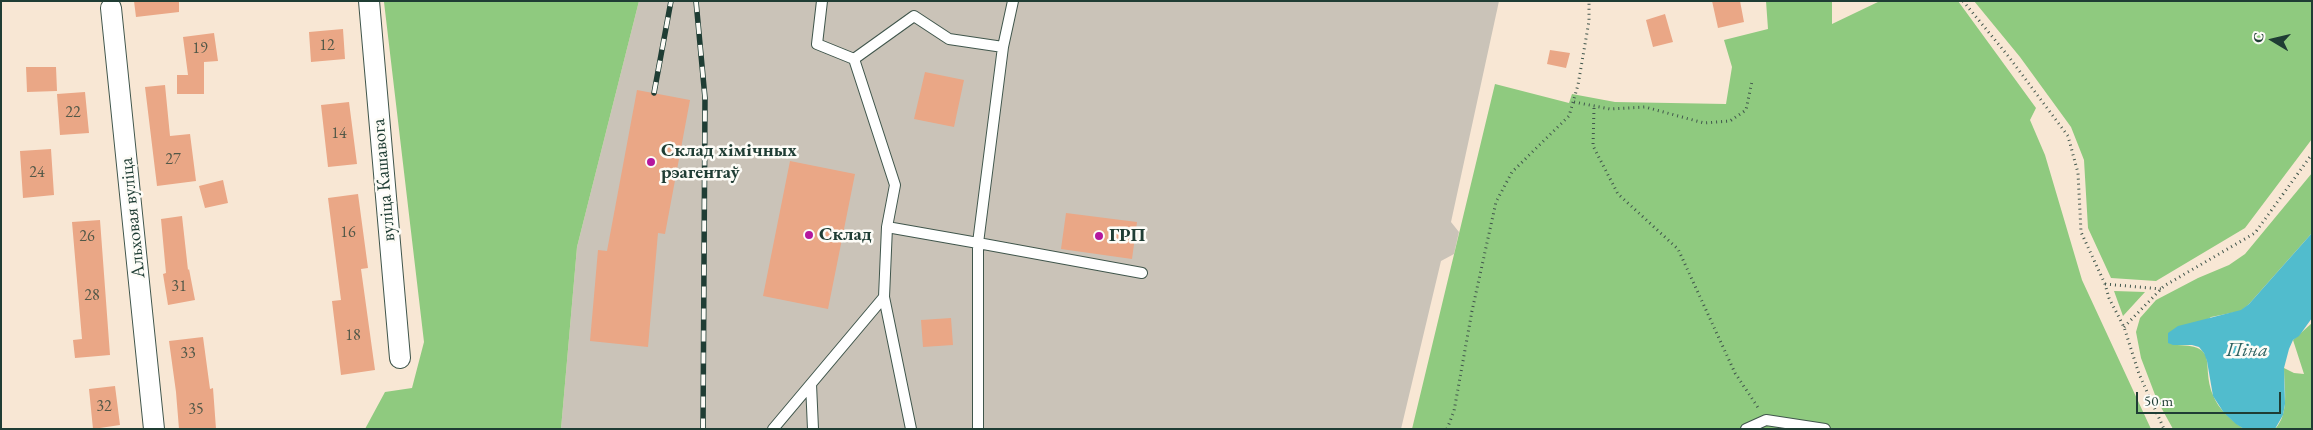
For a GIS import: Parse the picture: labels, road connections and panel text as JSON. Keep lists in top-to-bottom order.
{
  "streets": {
    "street": ["вуліца Кашавога", "Альховая вуліца"]
  },
  "water": ["Піна"],
  "places": ["Склад хімічных рэагентаў", "Склад", "ГРП"],
  "house_numbers": [
    "12",
    "19",
    "22",
    "14",
    "27",
    "24",
    "16",
    "26",
    "31",
    "28",
    "18",
    "33",
    "32",
    "35"
  ],
  "scale_bar": "50 m",
  "north": "left"
}
